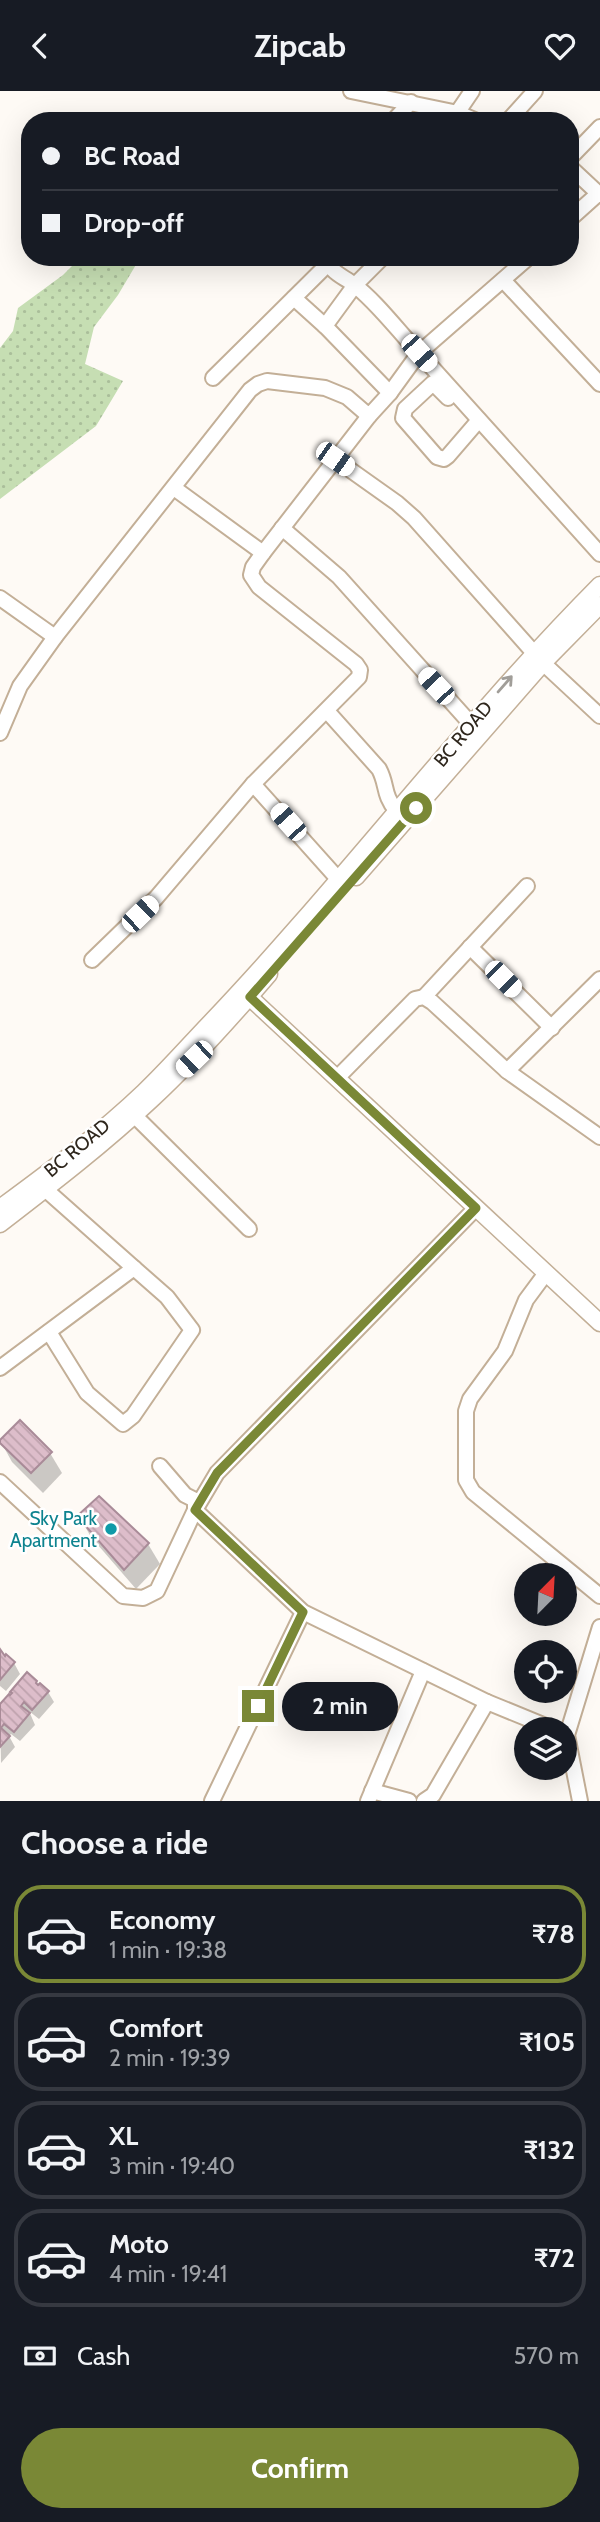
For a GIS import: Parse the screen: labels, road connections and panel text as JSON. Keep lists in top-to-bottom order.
{
  "streets": {
    "street": ["BC ROAD"]
  },
  "places": ["Sky Park Apartment"],
  "north": "top right",
  "page": {
    "header": "Zipcab",
    "banner": ["BC Road", "Drop-off"],
    "bubble": "2 min",
    "heading": "Choose a ride",
    "list": [
      {
        "name": "Economy",
        "note": "1 min · 19:38",
        "value": "₹78"
      },
      {
        "name": "Comfort",
        "note": "2 min · 19:39",
        "value": "₹105"
      },
      {
        "name": "XL",
        "note": "3 min · 19:40",
        "value": "₹132"
      },
      {
        "name": "Moto",
        "note": "4 min · 19:41",
        "value": "₹72"
      }
    ],
    "pay": ["Cash", "570 m"],
    "buttons": "Confirm"
  }
}
